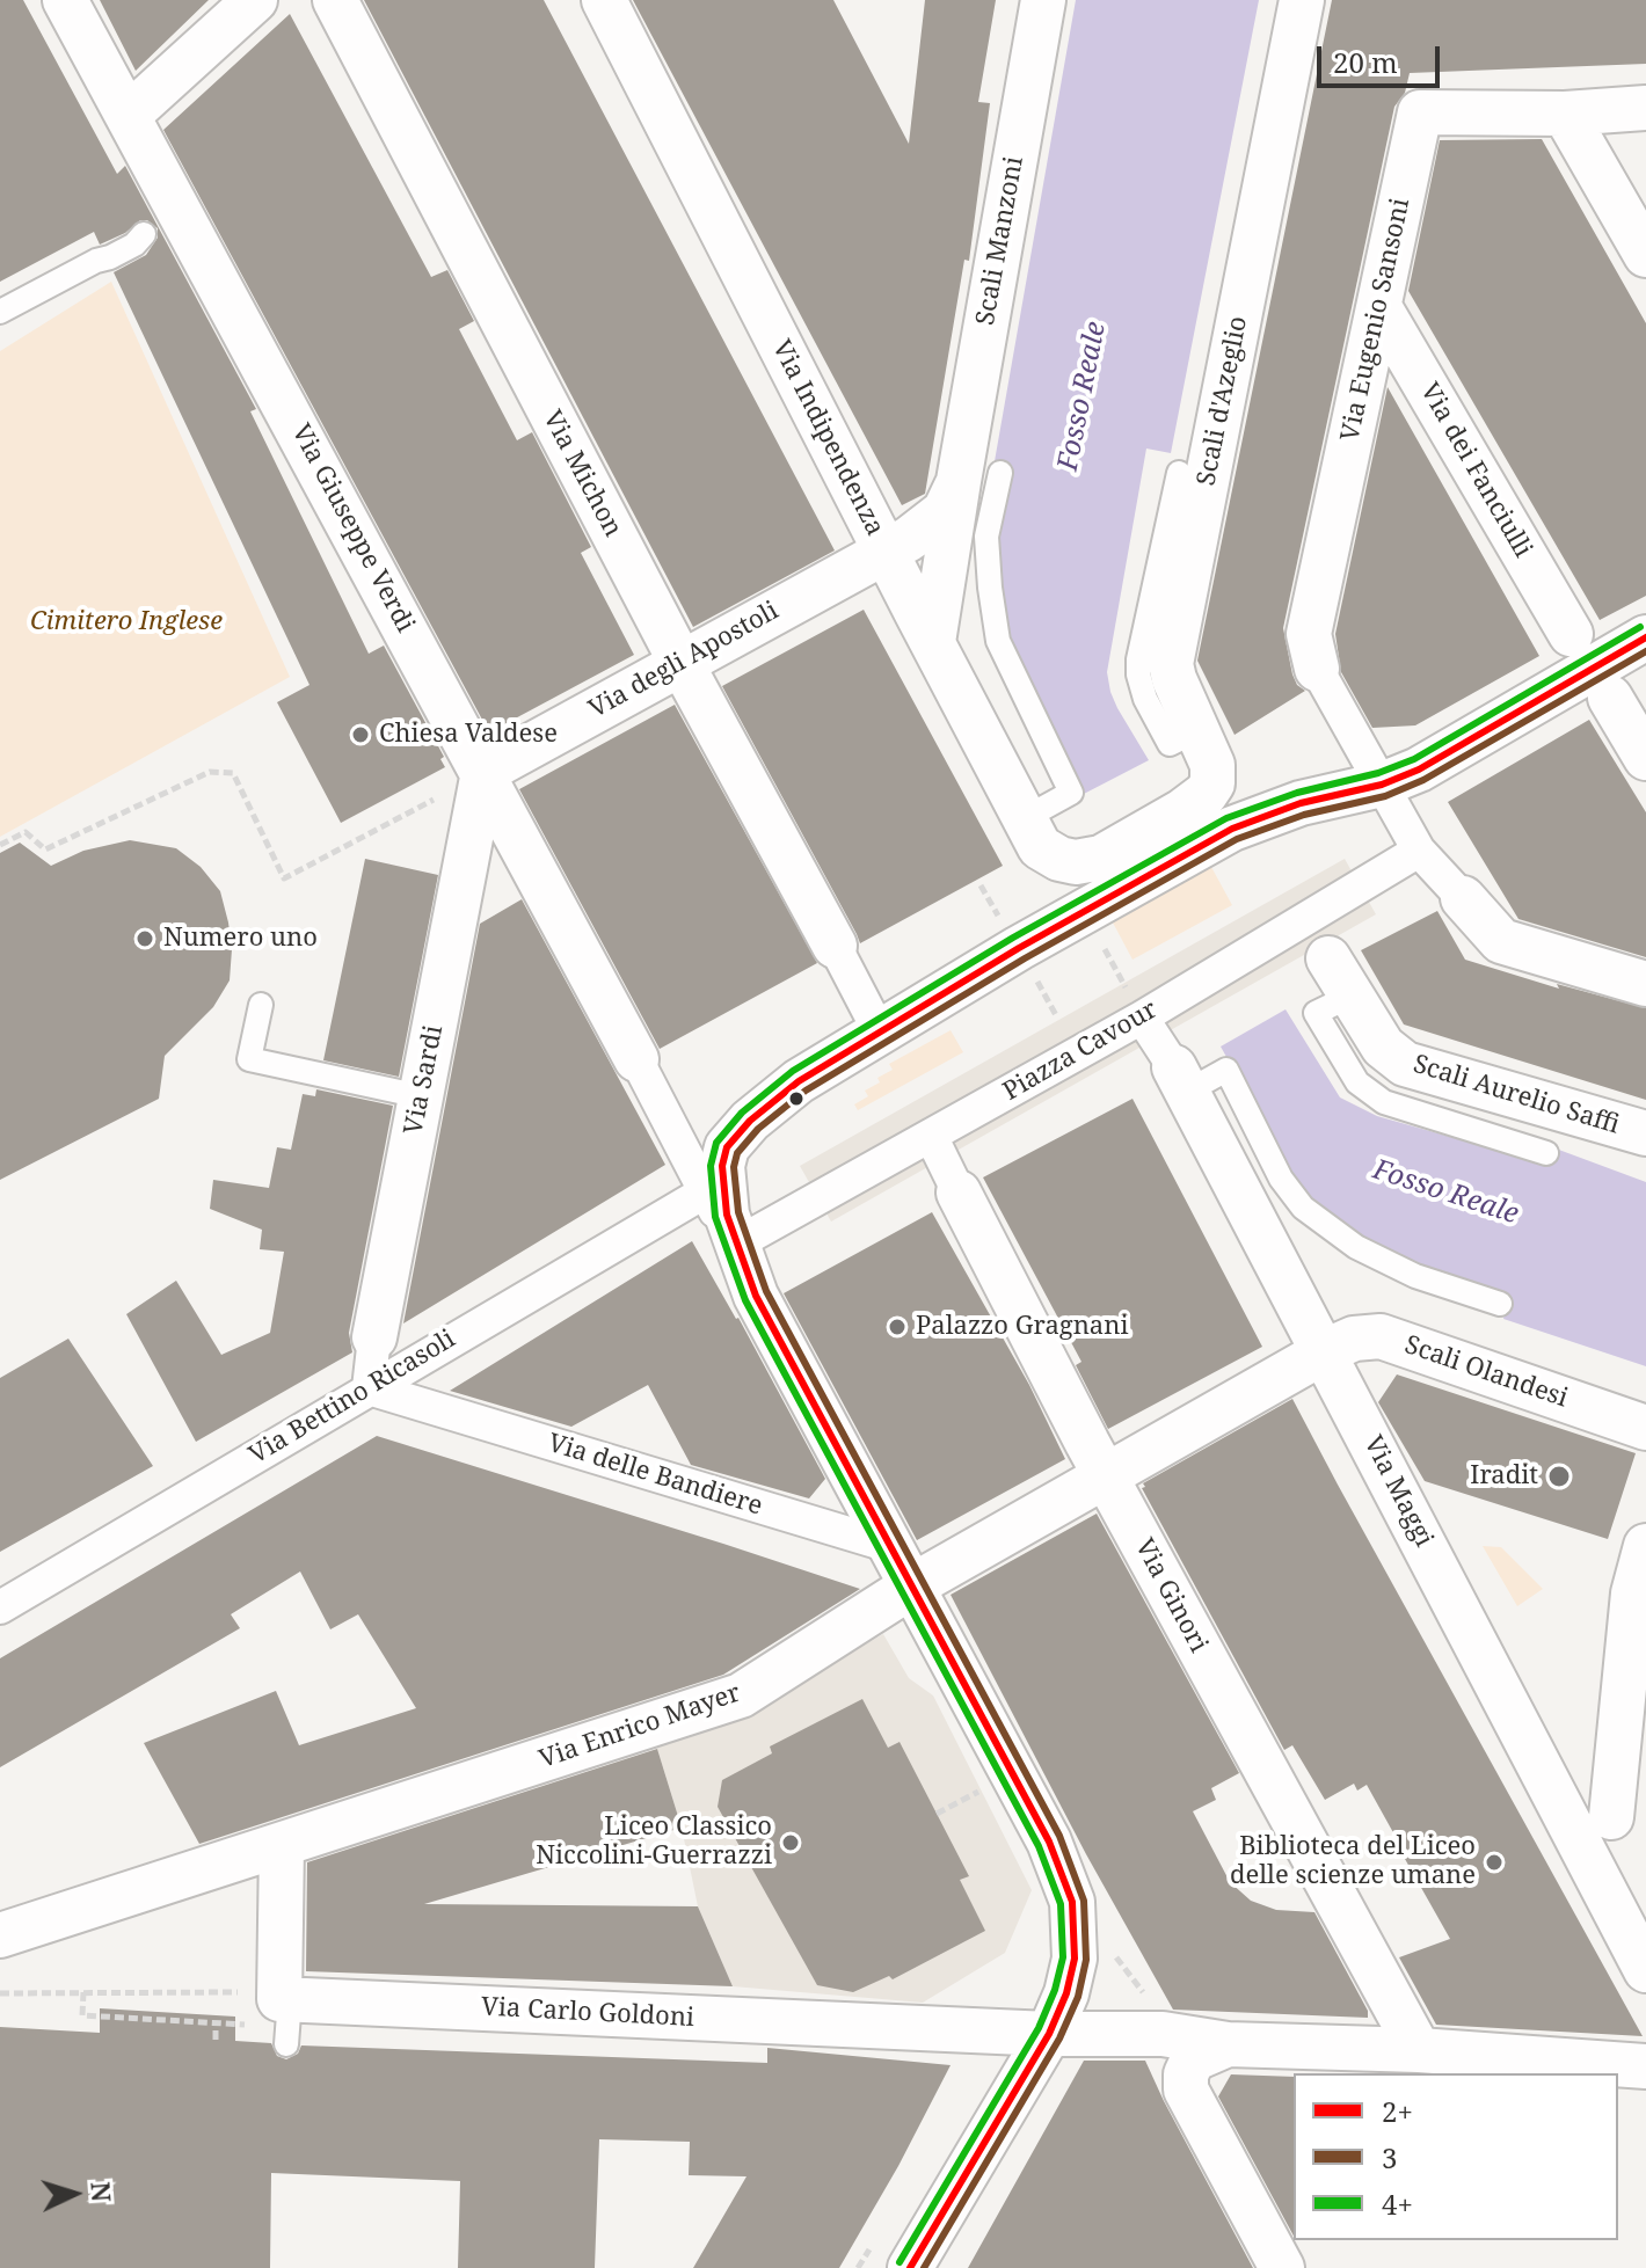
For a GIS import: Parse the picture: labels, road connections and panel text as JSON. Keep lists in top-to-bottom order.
{
  "streets": {
    "street": [
      "Scali Manzoni",
      "Via Eugenio Sansoni",
      "Scali d'Azeglio",
      "Via Indipendenza",
      "Via dei Fanciulli",
      "Via Michon",
      "Via Giuseppe Verdi",
      "Via degli Apostoli",
      "Piazza Cavour",
      "Via Sardi",
      "Scali Aurelio Saffi",
      "Scali Olandesi",
      "Via Bettino Ricasoli",
      "Via delle Bandiere",
      "Via Maggi",
      "Via Ginori",
      "Via Enrico Mayer",
      "Via Carlo Goldoni"
    ]
  },
  "crossings": [
    ["Scali Manzoni", "Via Indipendenza"],
    ["Scali Manzoni", "Via degli Apostoli"],
    ["Via Eugenio Sansoni", "Via dei Fanciulli"],
    ["Via Indipendenza", "Via degli Apostoli"],
    ["Via Michon", "Via degli Apostoli"],
    ["Via Giuseppe Verdi", "Via degli Apostoli"],
    ["Via Giuseppe Verdi", "Via Sardi"],
    ["Via degli Apostoli", "Via Sardi"],
    ["Piazza Cavour", "Via Maggi"],
    ["Piazza Cavour", "Via Ginori"],
    ["Via Sardi", "Via Bettino Ricasoli"],
    ["Via Sardi", "Via delle Bandiere"],
    ["Scali Olandesi", "Via Maggi"],
    ["Scali Olandesi", "Via Enrico Mayer"],
    ["Via Bettino Ricasoli", "Via delle Bandiere"],
    ["Via Maggi", "Via Enrico Mayer"],
    ["Via Ginori", "Via Enrico Mayer"]
  ],
  "water": ["Fosso Reale"],
  "parks": ["Cimitero Inglese"],
  "places": [
    "Chiesa Valdese",
    "Numero uno",
    "Palazzo Gragnani",
    "Iradit",
    "Liceo Classico Niccolini-Guerrazzi",
    "Biblioteca del Liceo delle scienze umane"
  ],
  "lines": ["transit line 4+", "transit line 2+", "transit line 3"],
  "legend": ["2+", "3", "4+"],
  "scale_bar": "20 m",
  "north": "right"
}
